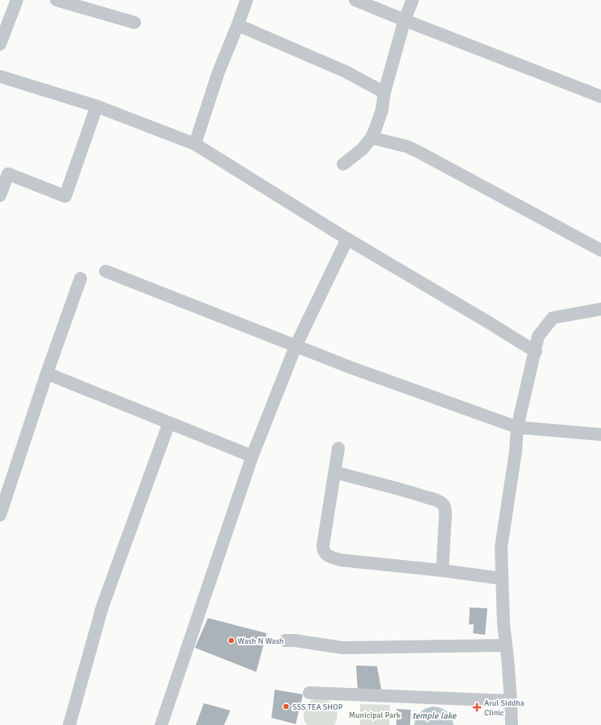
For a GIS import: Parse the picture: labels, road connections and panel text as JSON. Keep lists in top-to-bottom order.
{
  "water": ["temple lake"],
  "parks": ["Municipal Park"],
  "places": {
    "other": ["Wash N Wash", "SSS TEA SHOP"],
    "health": ["Arul Siddha Clinic"]
  }
}
